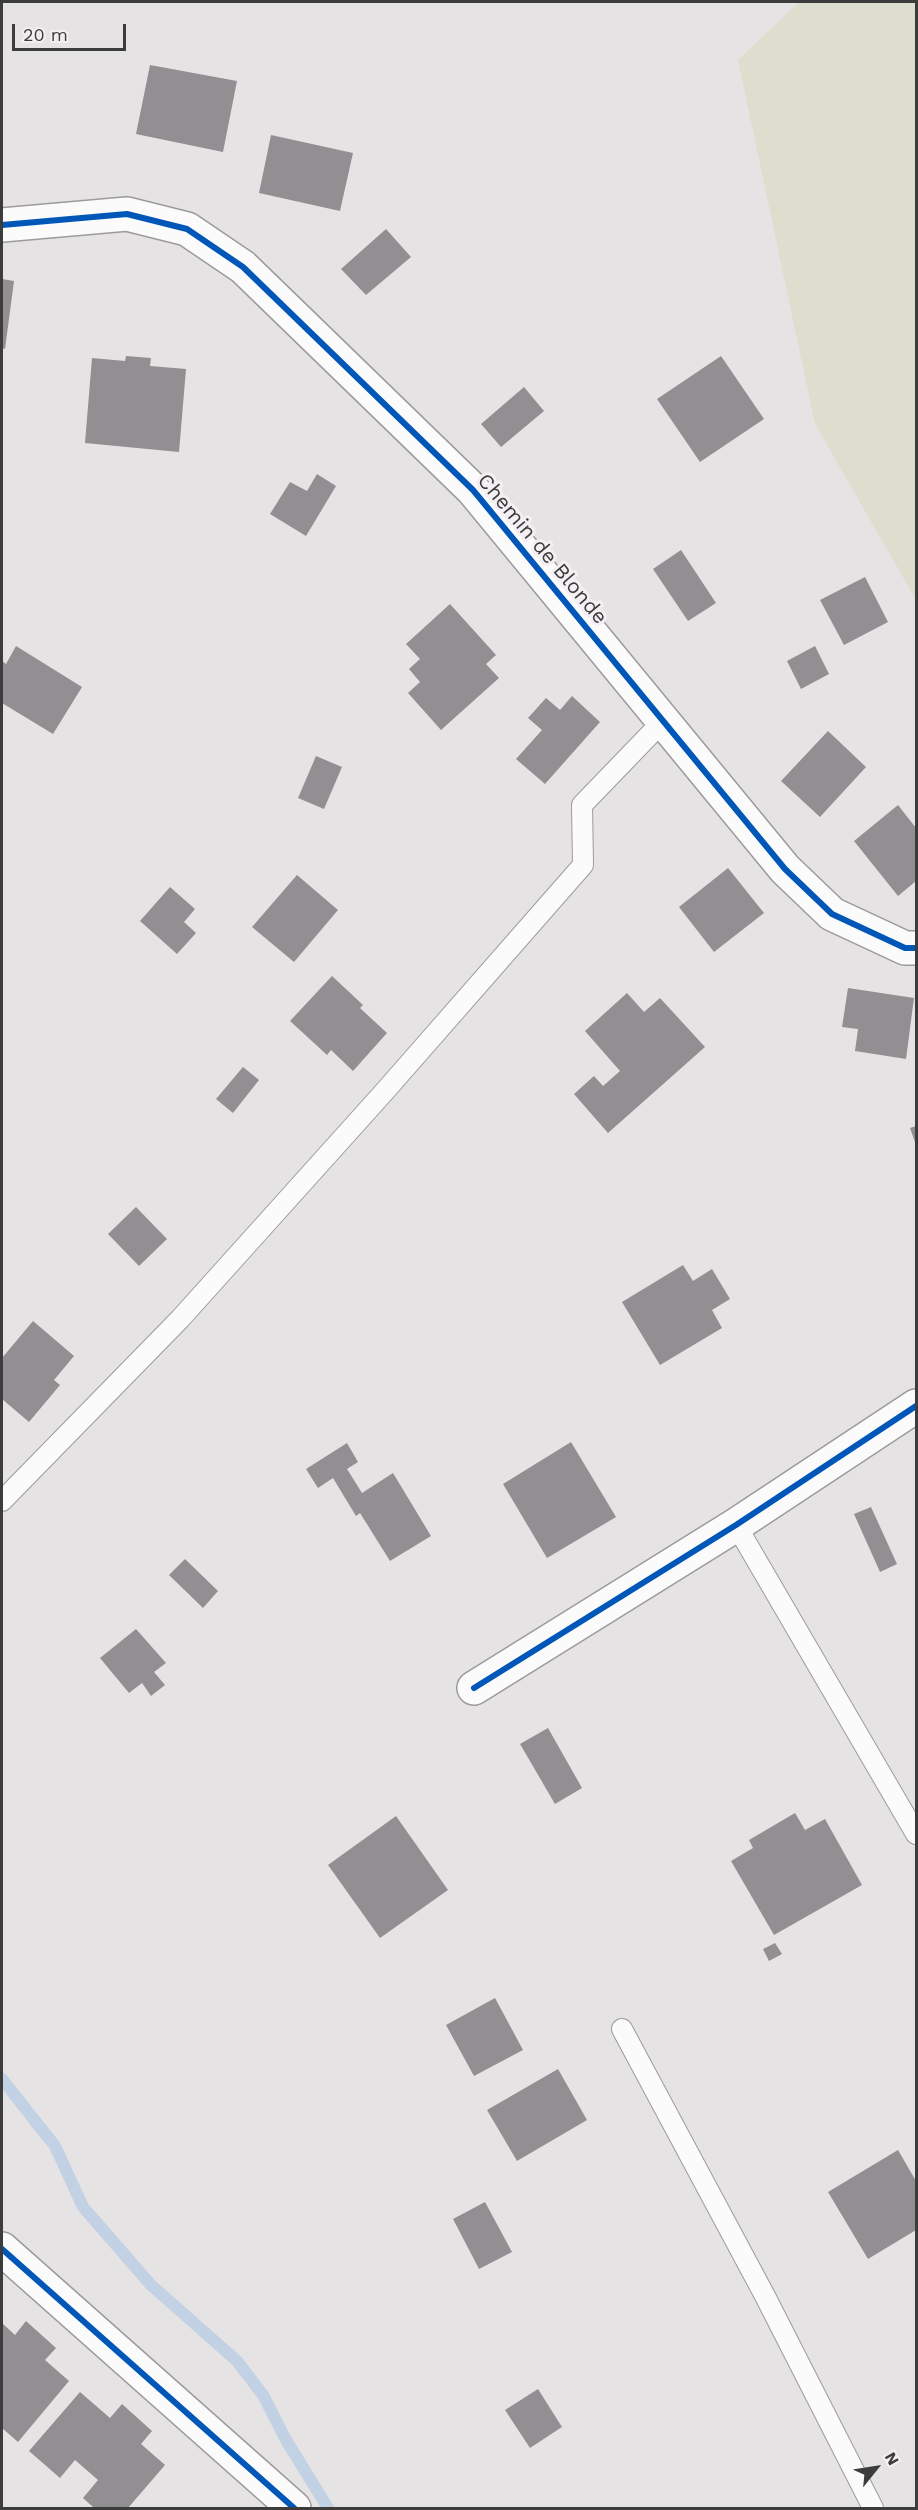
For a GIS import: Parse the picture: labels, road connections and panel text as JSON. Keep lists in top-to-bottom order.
{
  "streets": {
    "street": ["Chemin de Blonde"]
  },
  "scale_bar": "20 m",
  "north": "top right"
}
